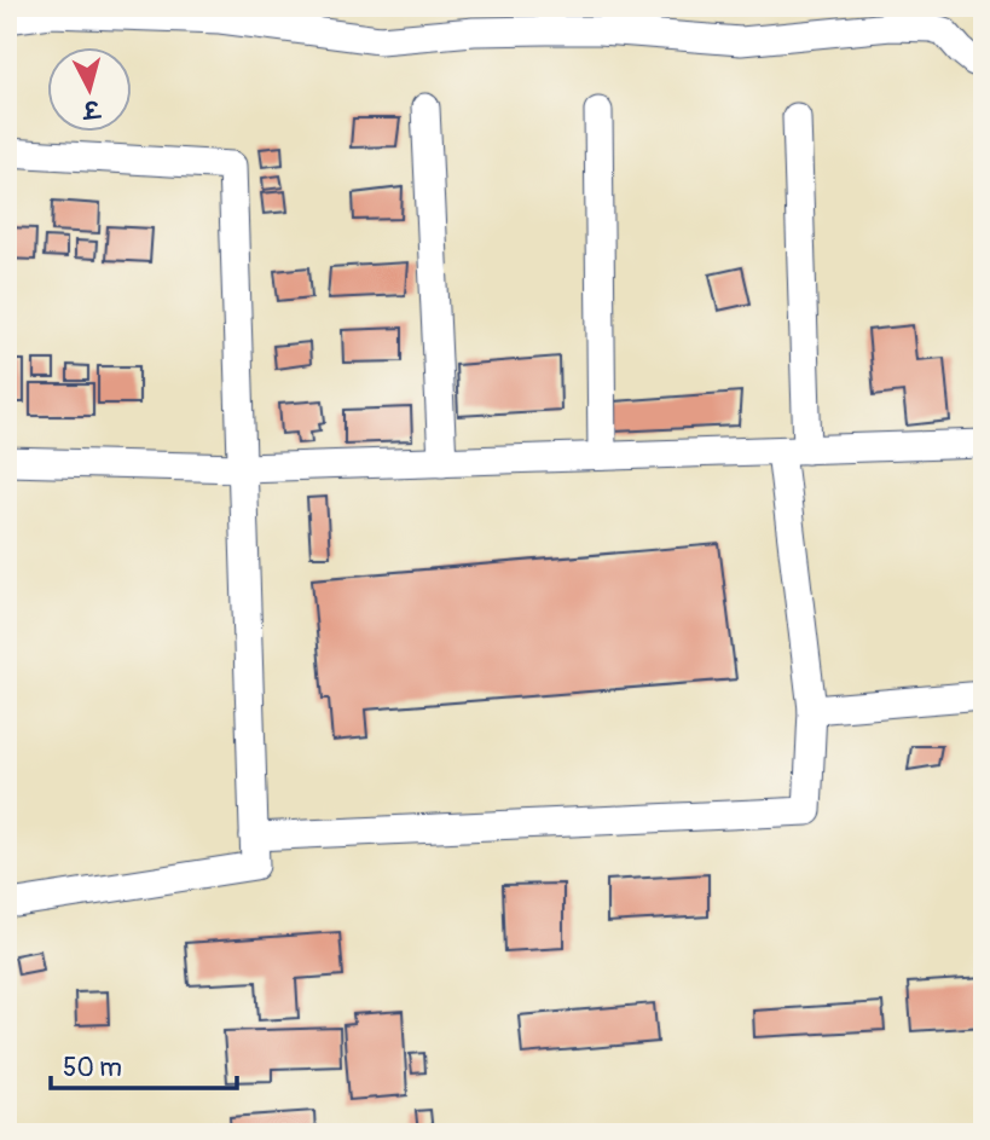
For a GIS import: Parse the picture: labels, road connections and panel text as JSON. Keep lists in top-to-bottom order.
{
  "scale_bar": "50 m",
  "north": "bottom"
}
